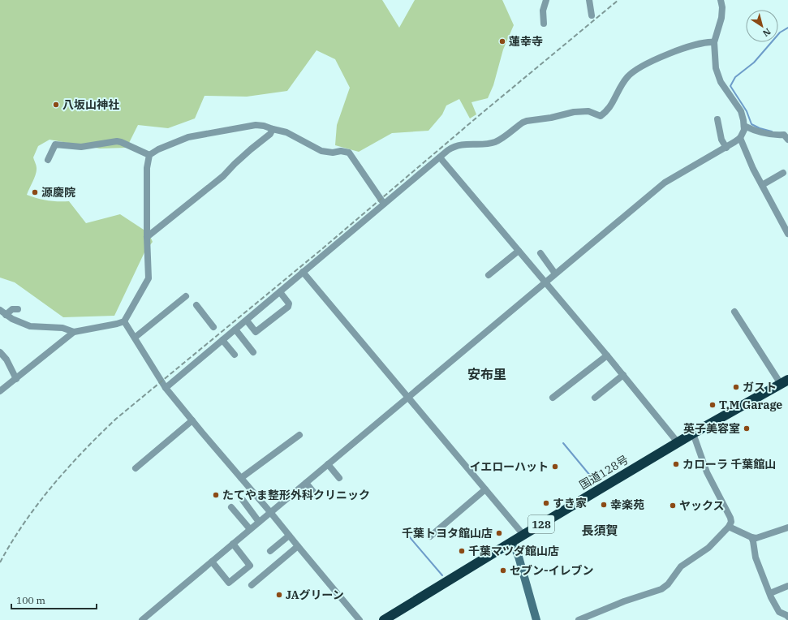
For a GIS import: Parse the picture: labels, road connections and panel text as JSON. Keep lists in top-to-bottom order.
{
  "streets": {
    "highway": ["国道128号", "128"]
  },
  "districts": ["安布里", "長須賀"],
  "places": [
    "蓮幸寺",
    "八坂山神社",
    "源慶院",
    "ガスト",
    "T,M Garage",
    "英子美容室",
    "カローラ 千葉館山",
    "イエローハット",
    "たてやま整形外科クリニック",
    "すき家",
    "幸楽苑",
    "ヤックス",
    "千葉トヨタ館山店",
    "千葉マツダ館山店",
    "セブン-イレブン",
    "JAグリーン"
  ],
  "scale_bar": "100 m",
  "north": "bottom right"
}
